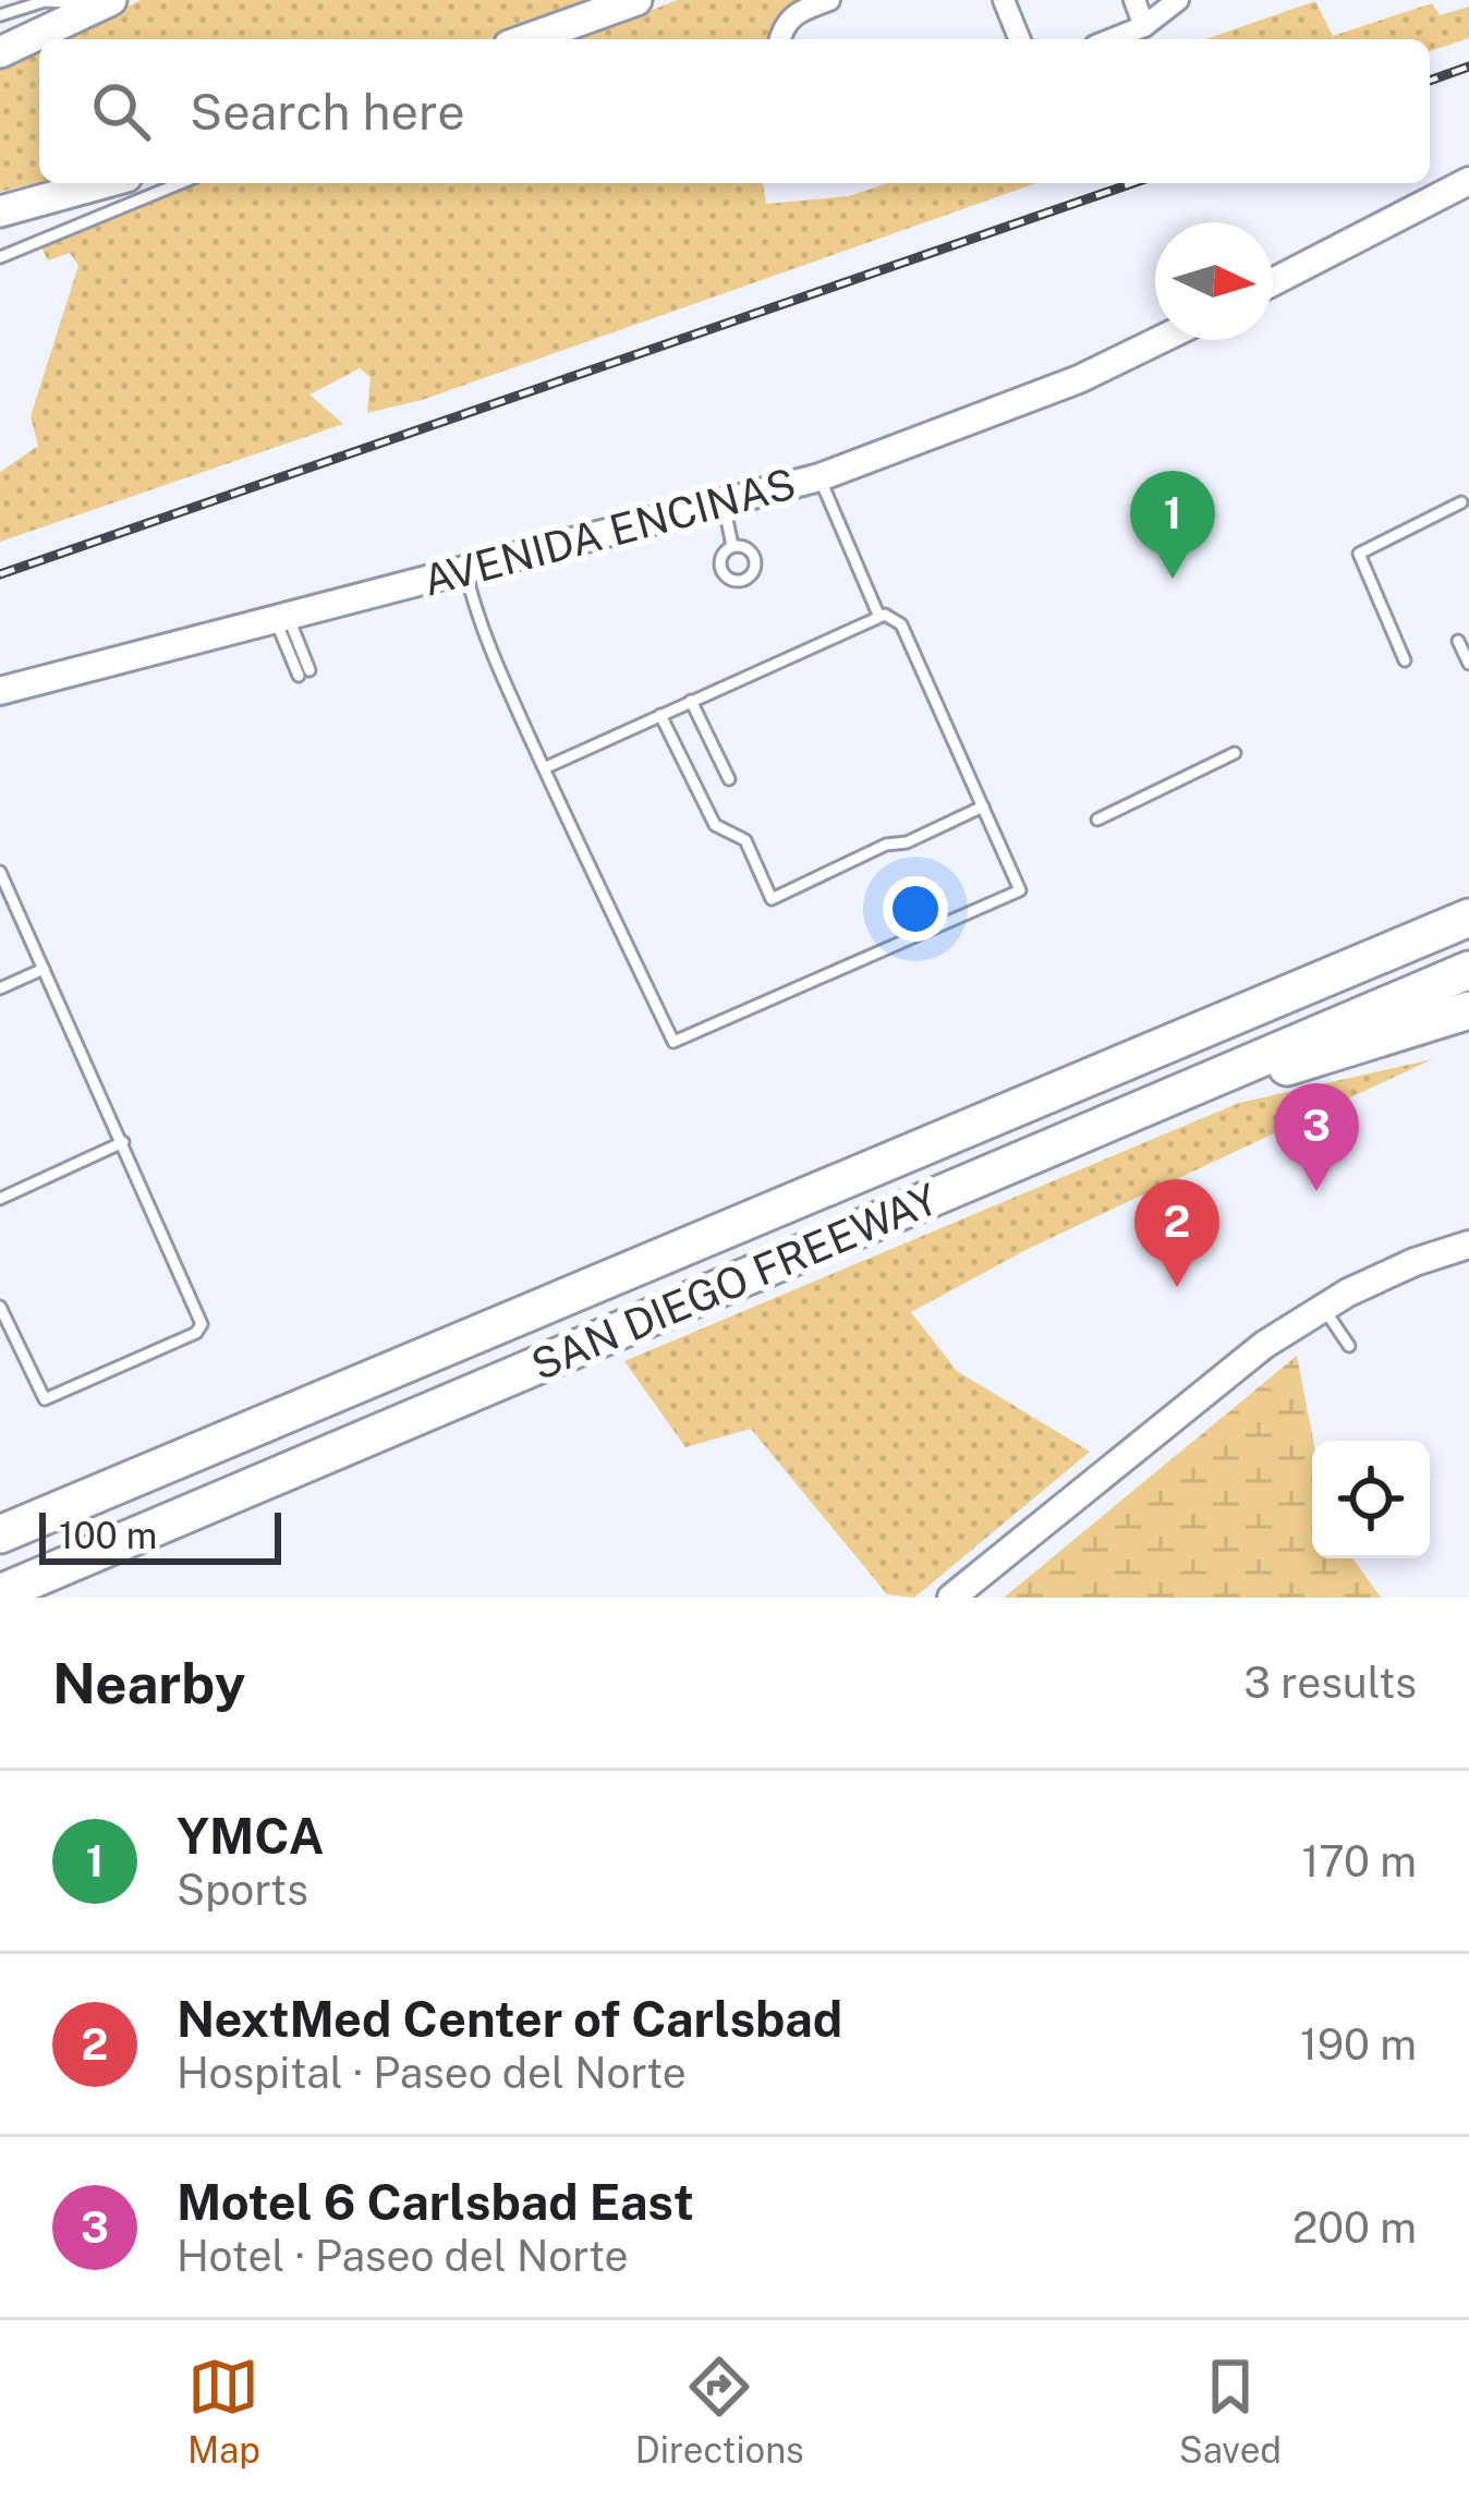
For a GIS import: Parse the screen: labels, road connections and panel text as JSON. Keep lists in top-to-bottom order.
{
  "streets": {
    "highway": ["SAN DIEGO FREEWAY"],
    "street": ["AVENIDA ENCINAS"]
  },
  "scale_bar": "100 m",
  "north": "right",
  "page": {
    "search": "Search here",
    "pins": ["1", "3", "2"],
    "scale": "100 m",
    "heading": ["Nearby", "3 results"],
    "list": [
      {
        "mark": "1",
        "name": "YMCA",
        "note": "Sports",
        "value": "170 m"
      },
      {
        "mark": "2",
        "name": "NextMed Center of Carlsbad",
        "note": "Hospital · Paseo del Norte",
        "value": "190 m"
      },
      {
        "mark": "3",
        "name": "Motel 6 Carlsbad East",
        "note": "Hotel · Paseo del Norte",
        "value": "200 m"
      }
    ],
    "nav": ["Map", "Directions", "Saved"]
  }
}
